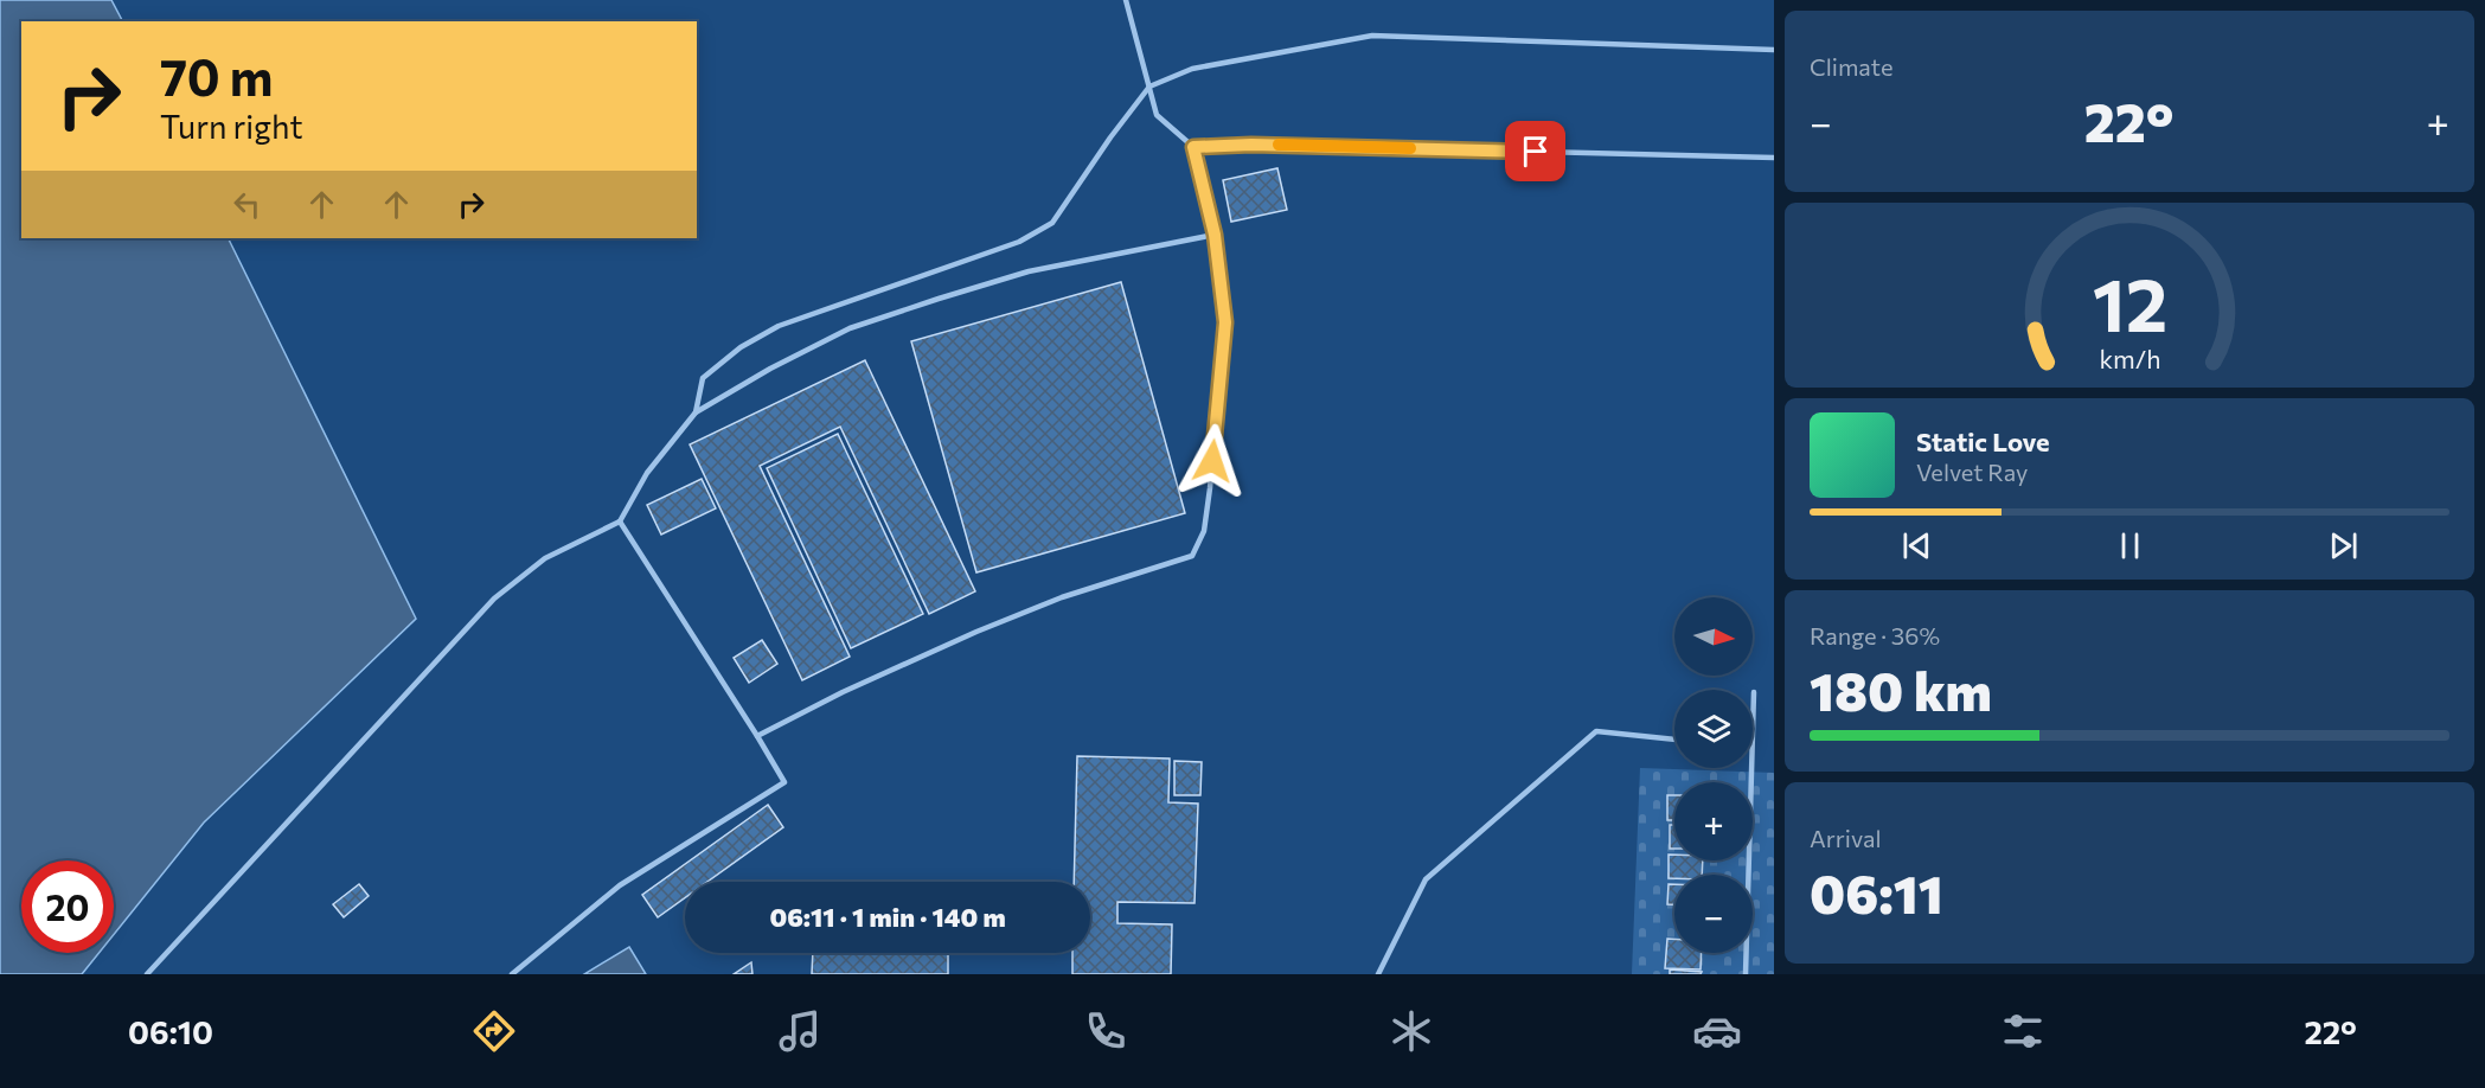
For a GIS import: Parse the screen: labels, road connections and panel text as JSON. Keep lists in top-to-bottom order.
{
  "north": "right",
  "page": {
    "tile": [
      "Climate",
      ["Range · 36%", "180 km"],
      ["Arrival", "06:11"]
    ],
    "turn": ["70 m", "Turn right"],
    "heat": ["−", "22°", "+"],
    "song": ["Static Love", "Velvet Ray"],
    "map_buttons": ["+", "−"],
    "limit": "20",
    "trip": "06:11 · 1 min · 140 m",
    "tabs": ["06:10", "22°"],
    "gauge": ["12", "km/h"]
  }
}
